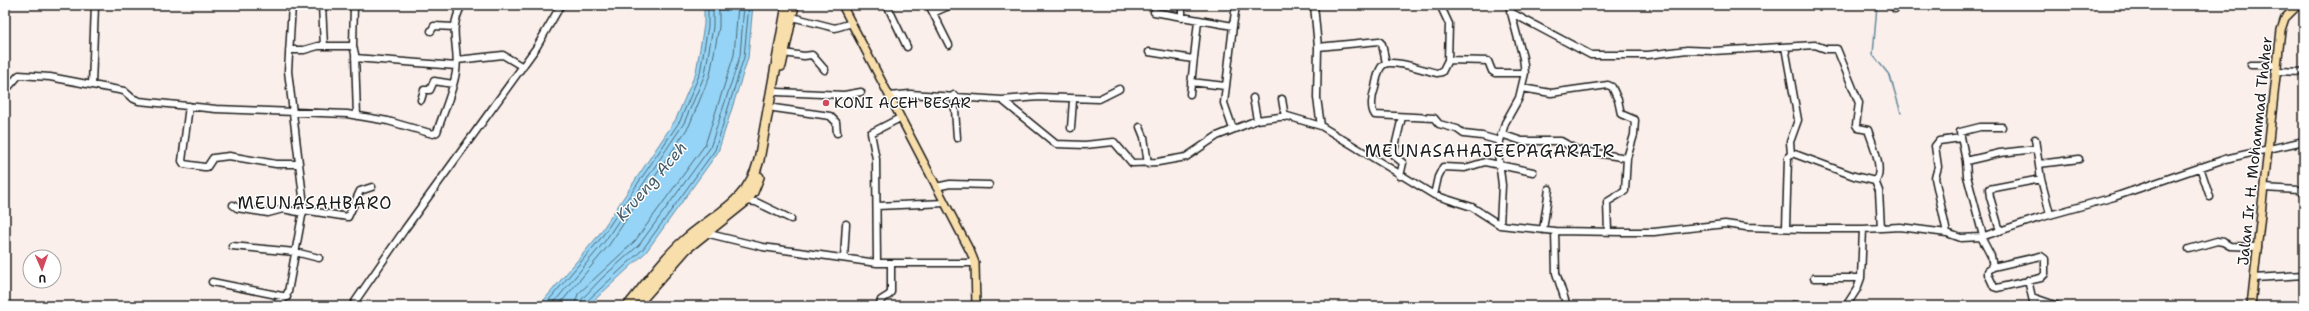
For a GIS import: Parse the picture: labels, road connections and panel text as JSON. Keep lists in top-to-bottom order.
{
  "streets": {
    "main road": ["Jalan Ir. H. Mohammad Thaher"]
  },
  "districts": ["MEUNASAHAJEEPAGARAIR", "MEUNASAHBARO"],
  "water": ["Krueng Aceh"],
  "places": ["KONI ACEH BESAR"],
  "north": "bottom"
}
